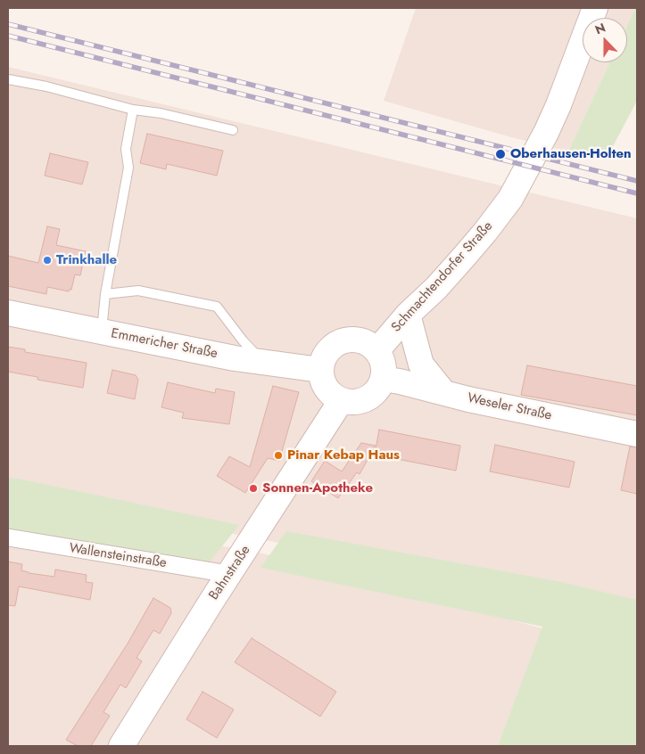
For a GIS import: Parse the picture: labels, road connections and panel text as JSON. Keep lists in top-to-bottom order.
{
  "streets": {
    "main road": [
      "Schmachtendorfer Straße",
      "Emmericher Straße",
      "Weseler Straße",
      "Bahnstraße"
    ],
    "street": ["Wallensteinstraße"]
  },
  "crossings": [
    ["Schmachtendorfer Straße", "Emmericher Straße"],
    ["Schmachtendorfer Straße", "Weseler Straße"],
    ["Schmachtendorfer Straße", "Bahnstraße"],
    ["Emmericher Straße", "Weseler Straße"],
    ["Emmericher Straße", "Bahnstraße"],
    ["Weseler Straße", "Bahnstraße"],
    ["Wallensteinstraße", "Bahnstraße"]
  ],
  "places": [
    "Oberhausen-Holten",
    "Trinkhalle",
    "Pinar Kebap Haus",
    "Sonnen-Apotheke"
  ],
  "north": "top"
}
